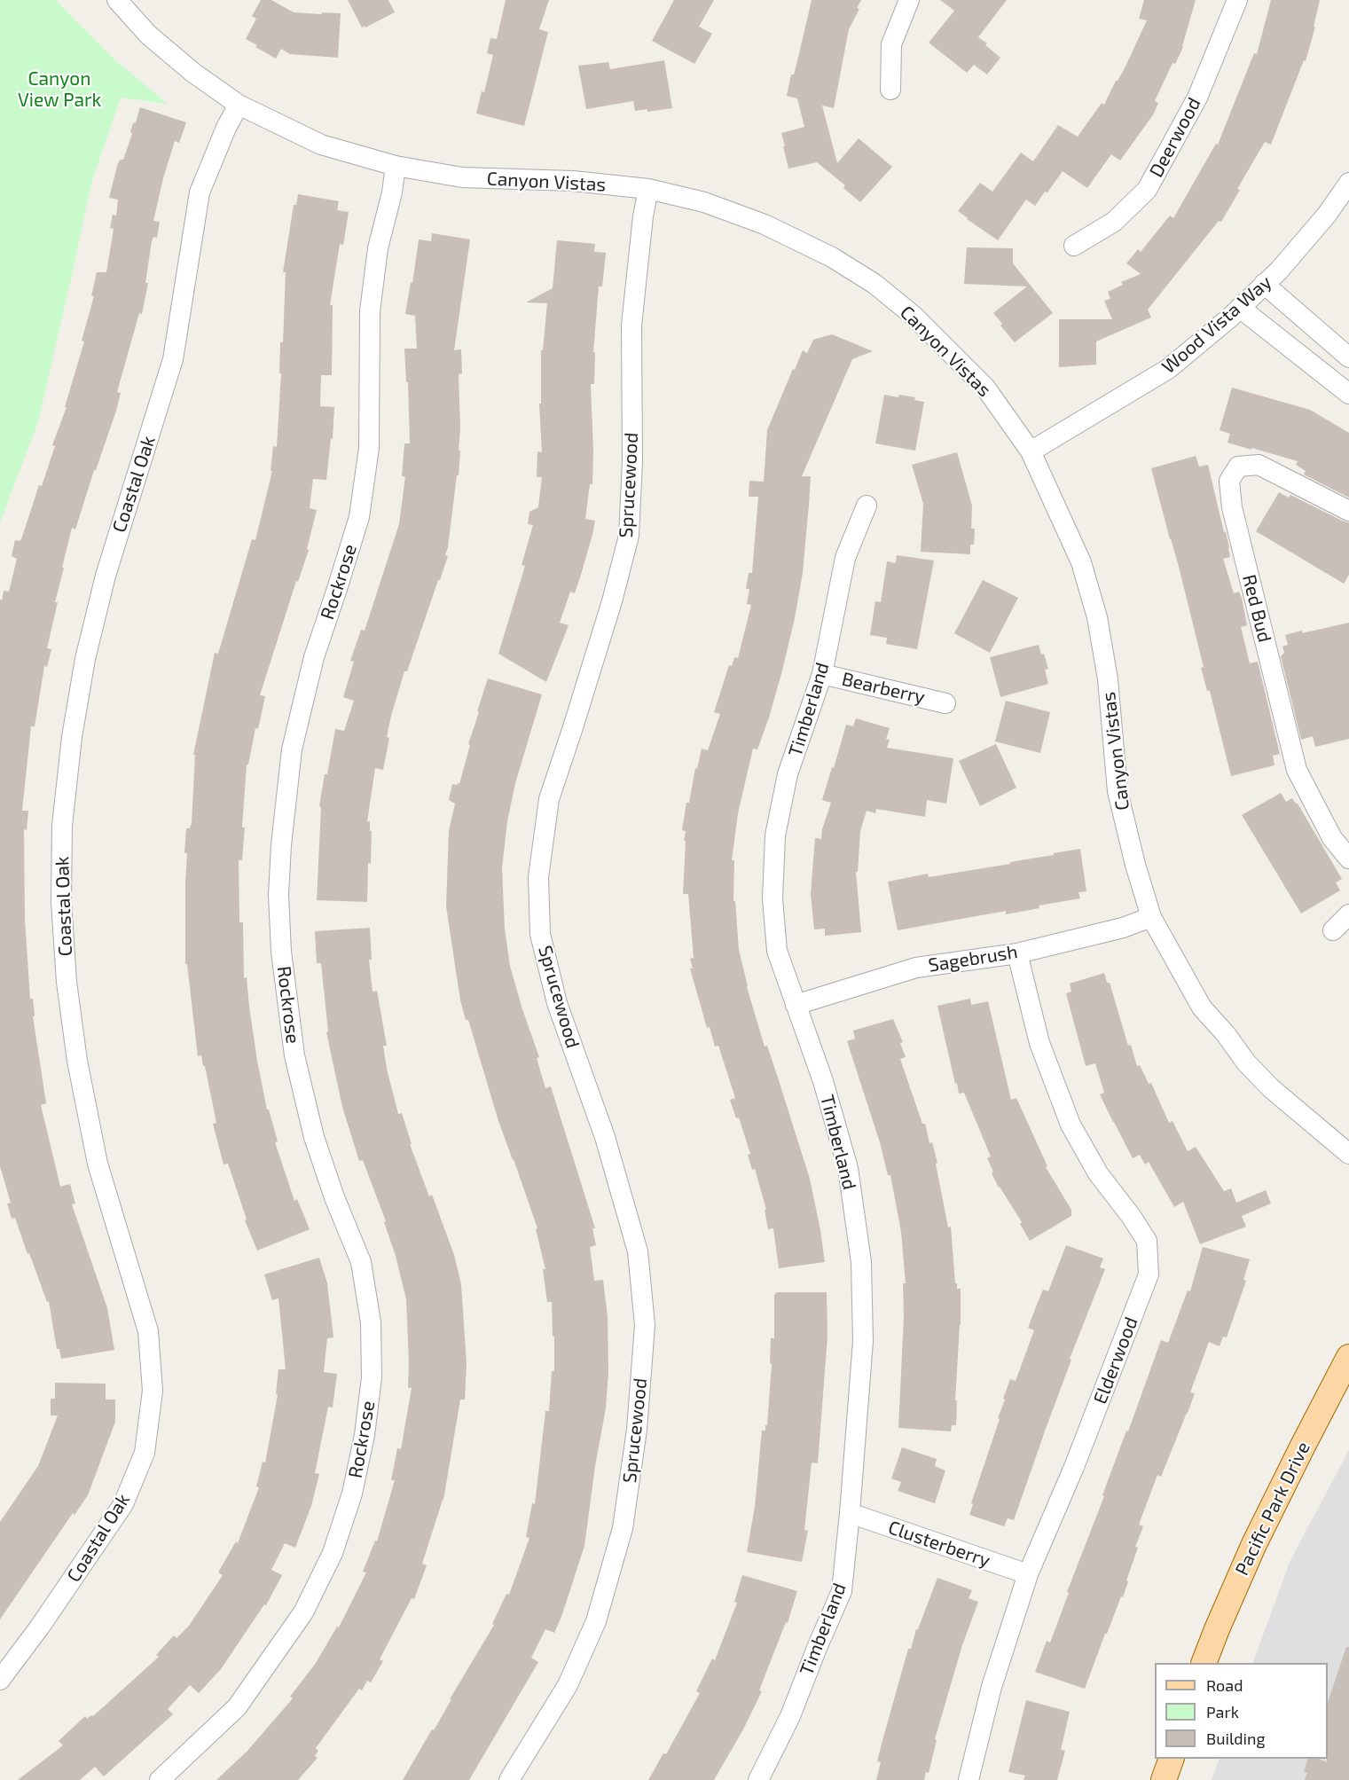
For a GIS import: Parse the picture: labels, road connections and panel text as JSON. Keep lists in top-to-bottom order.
{
  "streets": {
    "main road": ["Pacific Park Drive"],
    "street": [
      "Deerwood",
      "Canyon Vistas",
      "Wood Vista Way",
      "Coastal Oak",
      "Sprucewood",
      "Rockrose",
      "Red Bud",
      "Bearberry",
      "Timberland",
      "Sagebrush",
      "Elderwood",
      "Clusterberry"
    ]
  },
  "crossings": [
    ["Canyon Vistas", "Wood Vista Way"],
    ["Canyon Vistas", "Coastal Oak"],
    ["Canyon Vistas", "Sprucewood"],
    ["Canyon Vistas", "Rockrose"],
    ["Canyon Vistas", "Sagebrush"],
    ["Bearberry", "Timberland"],
    ["Timberland", "Sagebrush"],
    ["Timberland", "Clusterberry"],
    ["Sagebrush", "Elderwood"],
    ["Elderwood", "Clusterberry"]
  ],
  "parks": ["Canyon View Park"],
  "legend": ["Road", "Park", "Building"]
}
